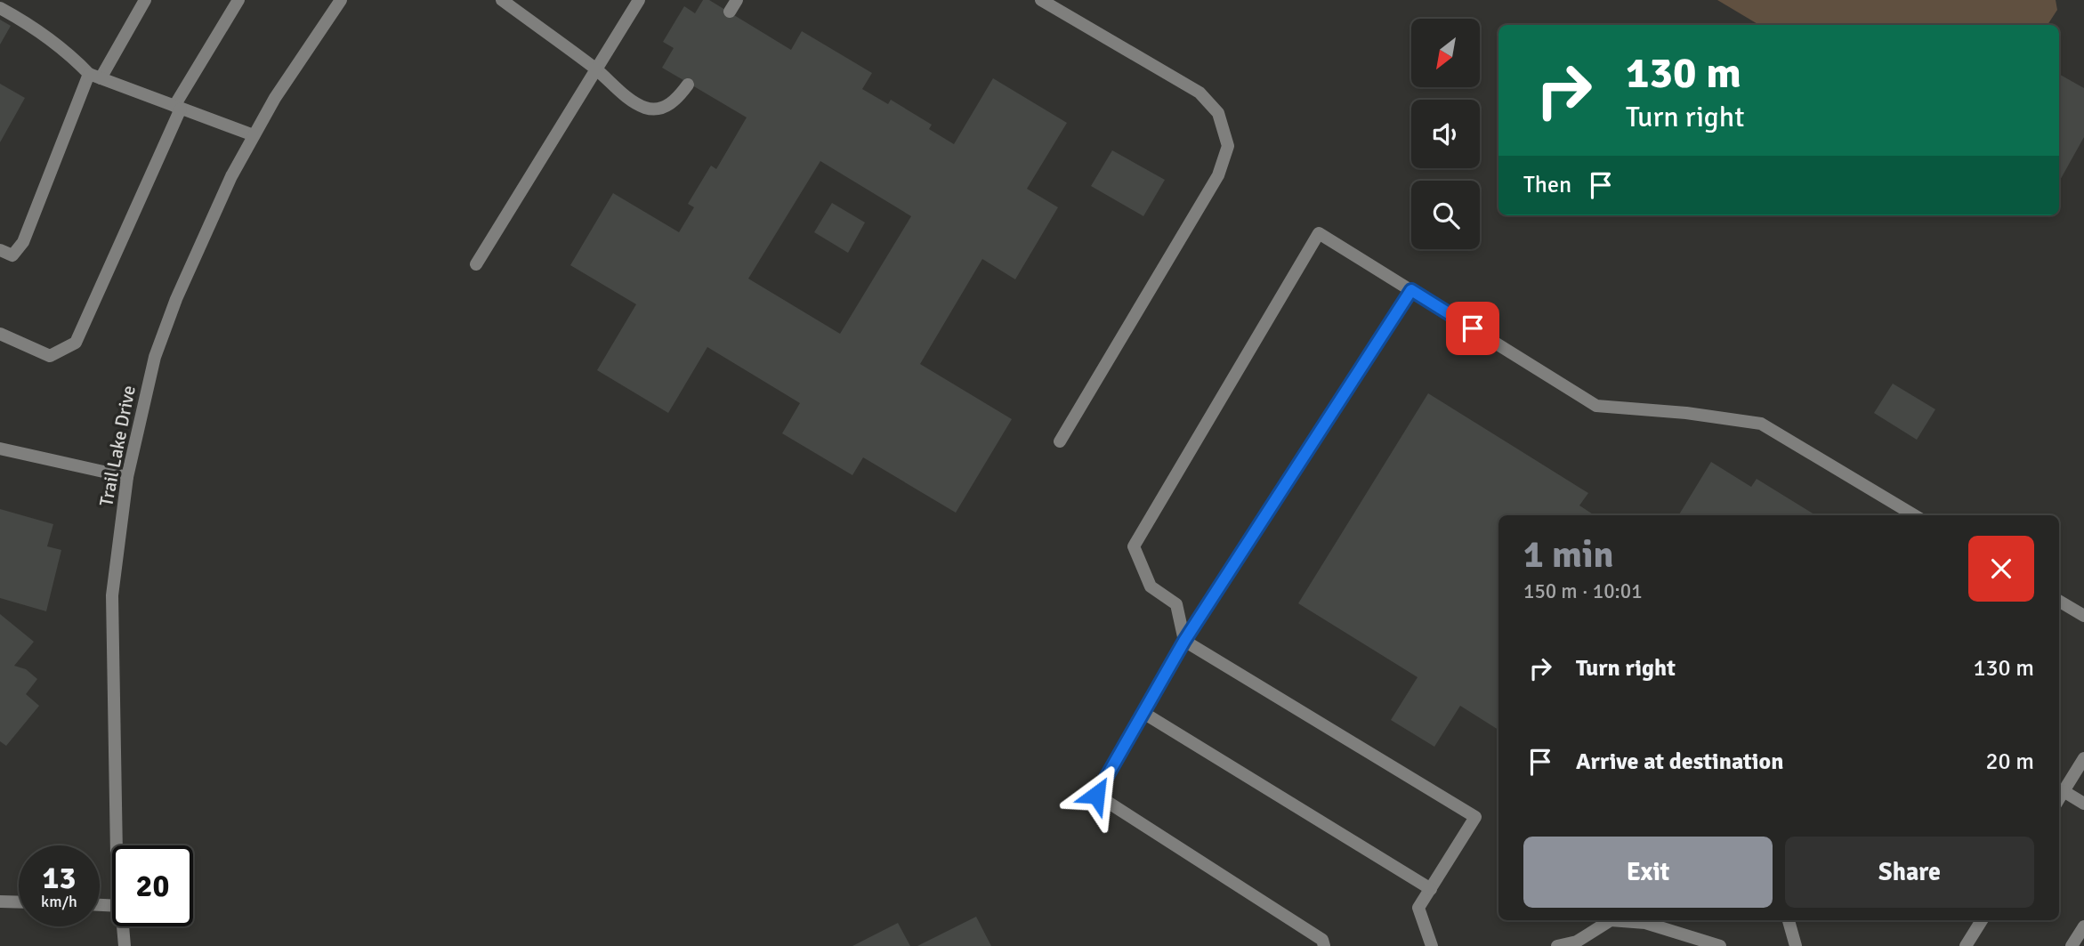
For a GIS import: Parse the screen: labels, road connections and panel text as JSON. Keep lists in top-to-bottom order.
{
  "streets": {
    "street": ["Trail Lake Drive"]
  },
  "north": "bottom left",
  "page": {
    "turn": ["130 m", "Turn right"],
    "then": "Then",
    "heading": ["1 min", "150 m · 10:01"],
    "list": [
      {
        "name": "Turn right",
        "value": "130 m"
      },
      {
        "name": "Arrive at destination",
        "value": "20 m"
      }
    ],
    "buttons": ["Exit", "Share"],
    "speed": "13 km/h",
    "limit": "20"
  }
}
